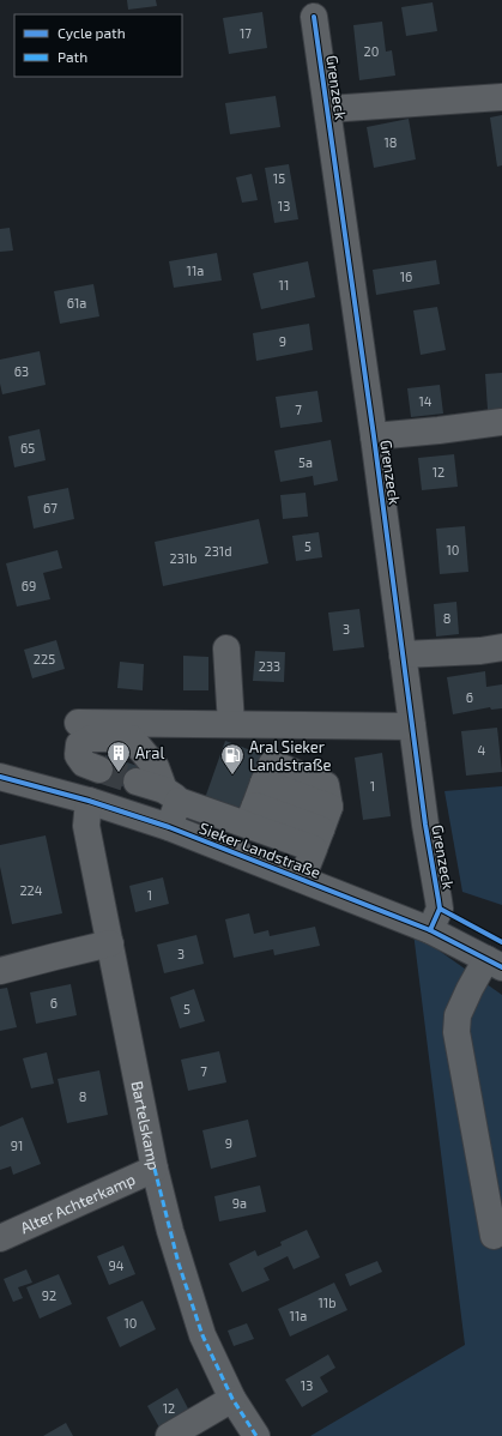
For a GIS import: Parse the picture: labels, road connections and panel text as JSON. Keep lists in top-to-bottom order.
{
  "streets": {
    "street": [
      "Grenzeck",
      "Sieker Landstraße",
      "Bartelskamp",
      "Alter Achterkamp"
    ]
  },
  "crossings": [
    ["Grenzeck", "Sieker Landstraße"],
    ["Sieker Landstraße", "Bartelskamp"],
    ["Bartelskamp", "Alter Achterkamp"]
  ],
  "places": {
    "building": ["Aral"],
    "fuel station": ["Aral Sieker Landstraße"]
  },
  "house_numbers": [
    "17",
    "20",
    "18",
    "15",
    "13",
    "11a",
    "16",
    "11",
    "61a",
    "9",
    "63",
    "14",
    "7",
    "65",
    "5a",
    "12",
    "67",
    "5",
    "10",
    "231d",
    "231b",
    "69",
    "8",
    "3",
    "225",
    "233",
    "6",
    "4",
    "1",
    "224",
    "1",
    "3",
    "6",
    "5",
    "7",
    "8",
    "9",
    "91",
    "9a",
    "94",
    "92",
    "11b",
    "11a",
    "10",
    "13",
    "12"
  ],
  "legend": ["Cycle path", "Path"]
}
